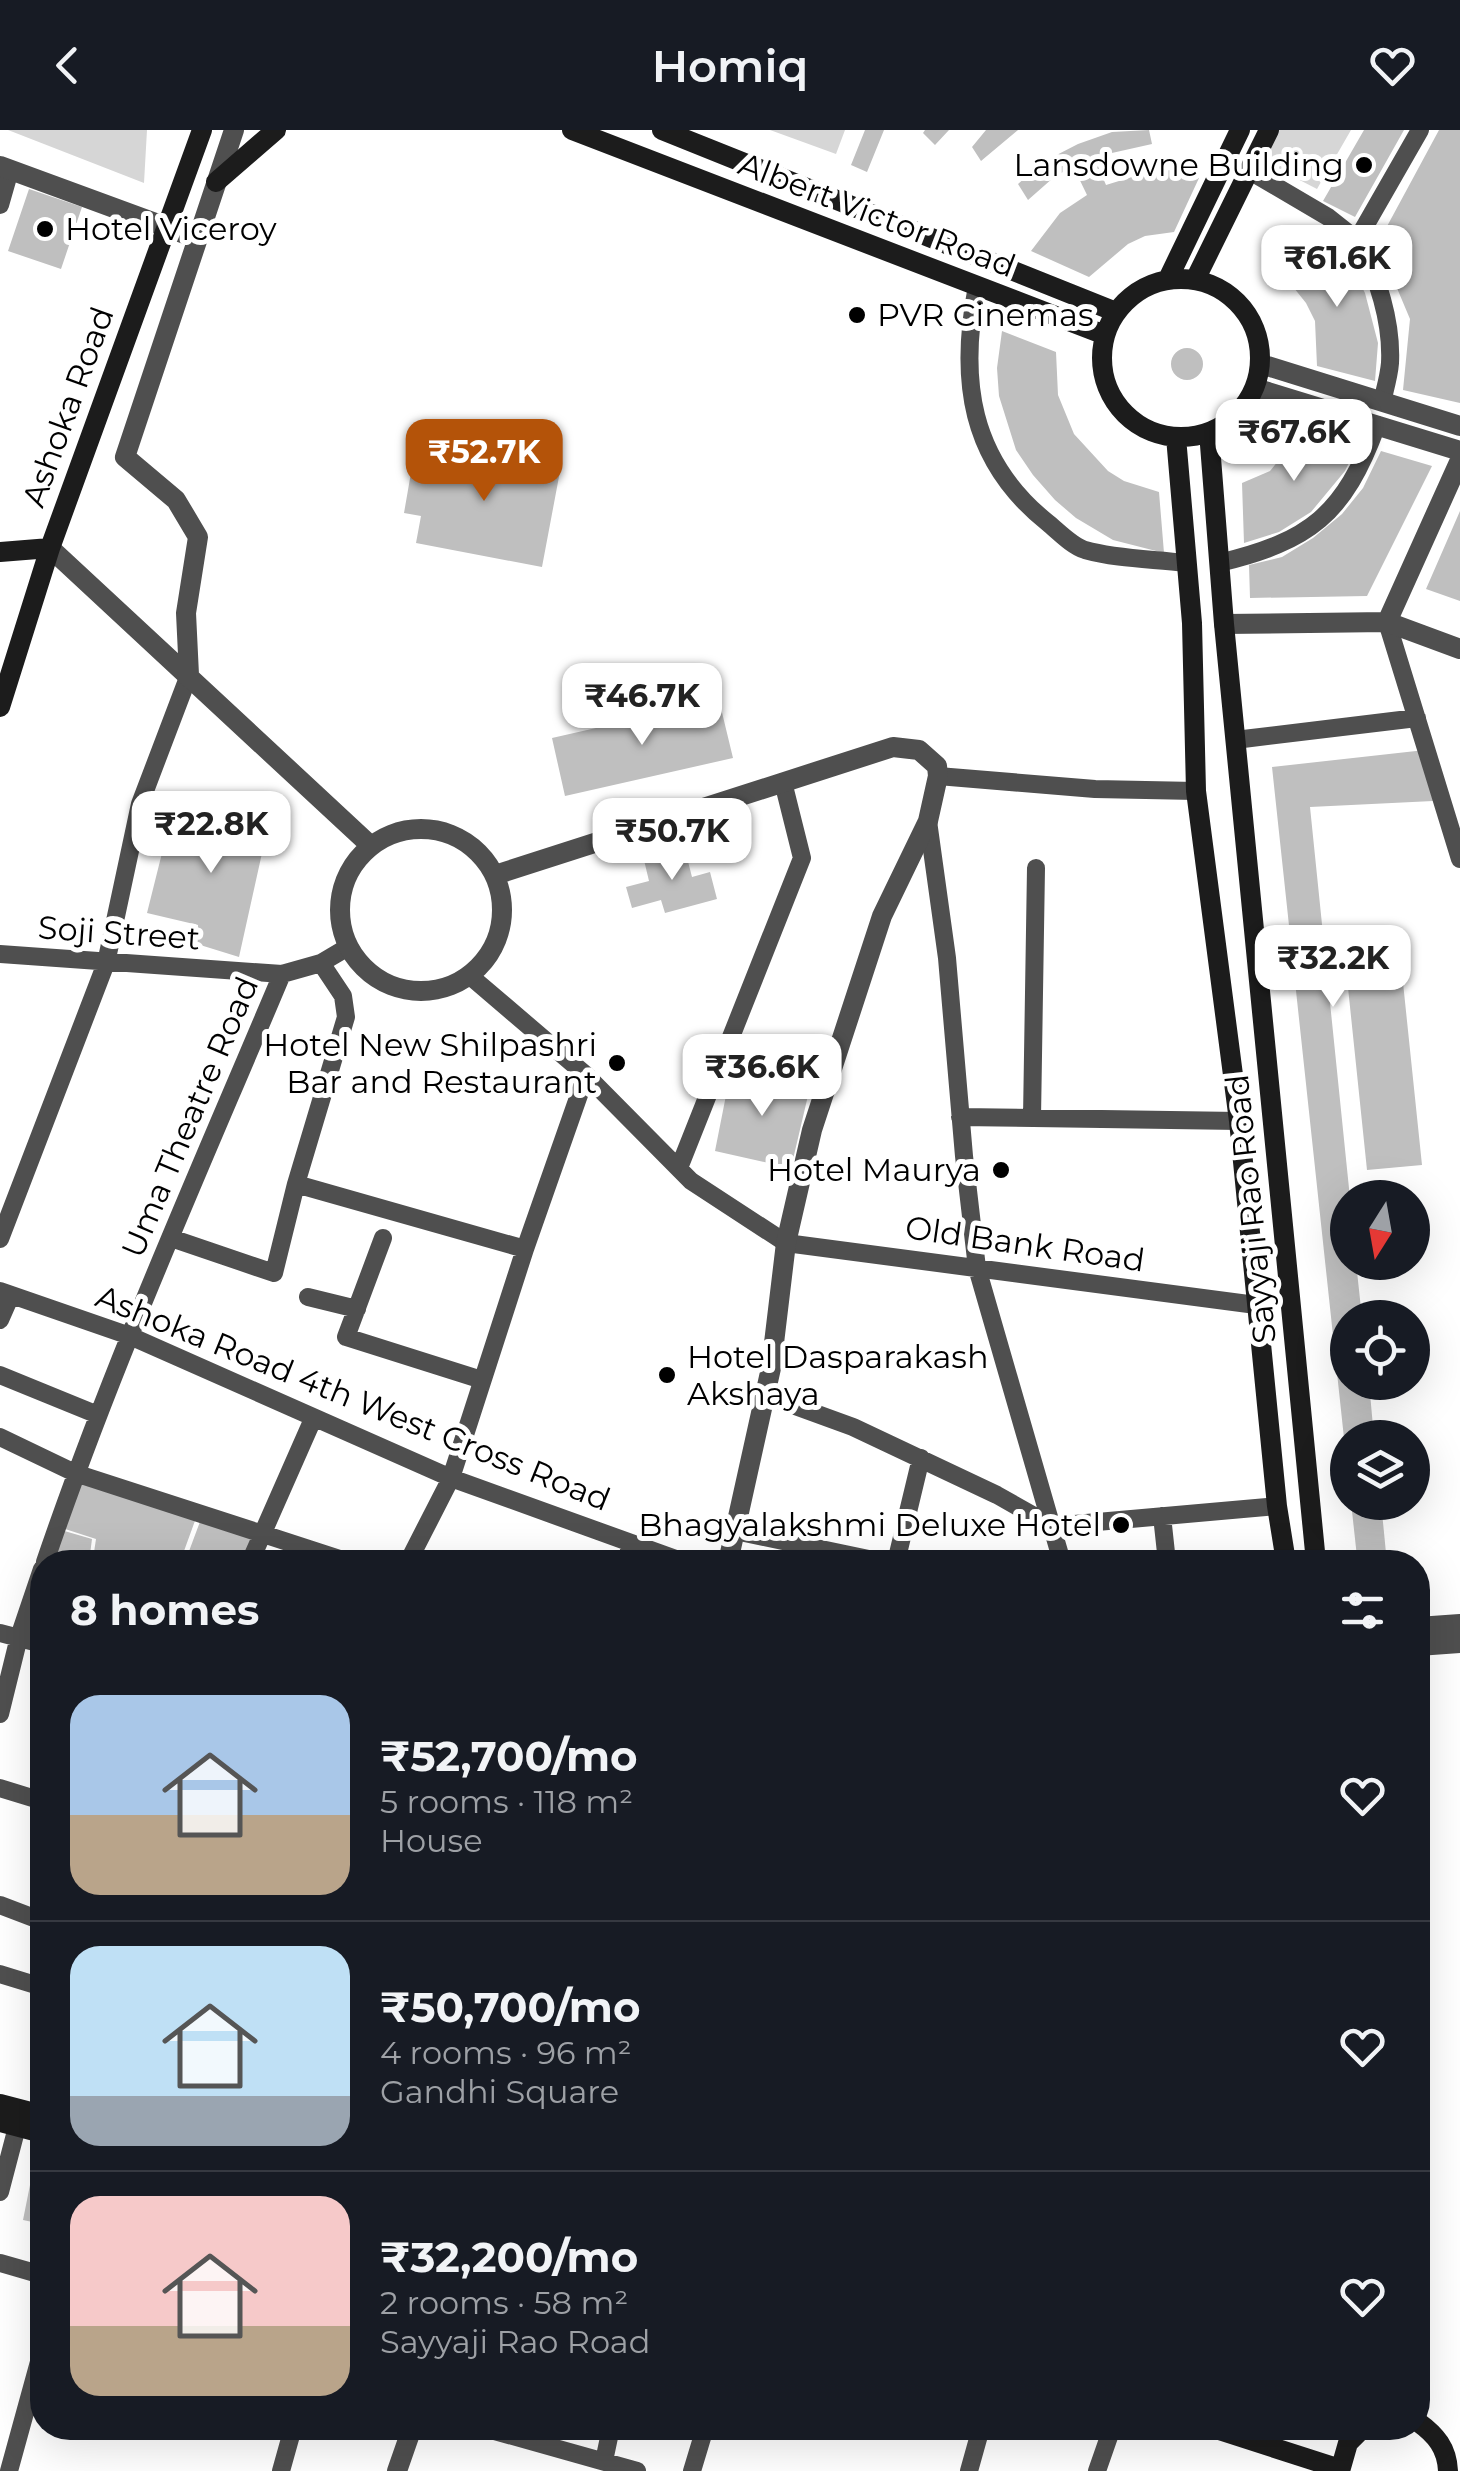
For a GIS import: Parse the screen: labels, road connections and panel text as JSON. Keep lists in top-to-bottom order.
{
  "streets": {
    "main road": ["Albert Victor Road", "Ashoka Road", "Sayyaji Rao Road"],
    "street": [
      "Soji Street",
      "Uma Theatre Road",
      "Old Bank Road",
      "Ashoka Road 4th West Cross Road"
    ]
  },
  "crossings": [
    ["Albert Victor Road", "Sayyaji Rao Road"],
    ["Soji Street", "Uma Theatre Road"],
    ["Uma Theatre Road", "Ashoka Road 4th West Cross Road"],
    ["Sayyaji Rao Road", "Old Bank Road"]
  ],
  "places": [
    "Lansdowne Building",
    "Hotel Viceroy",
    "PVR Cinemas",
    "Hotel New Shilpashri Bar and Restaurant",
    "Hotel Maurya",
    "Hotel Dasparakash Akshaya",
    "Bhagyalakshmi Deluxe Hotel"
  ],
  "north": "bottom",
  "page": {
    "header": "Homiq",
    "price": [
      "₹61.6K",
      "₹67.6K",
      "₹52.7K",
      "₹46.7K",
      "₹22.8K",
      "₹50.7K",
      "₹32.2K",
      "₹36.6K"
    ],
    "heading": "8 homes",
    "list": [
      {
        "name": "₹52,700/mo",
        "note": "5 rooms · 118 m² · House"
      },
      {
        "name": "₹50,700/mo",
        "note": "4 rooms · 96 m² · Gandhi Square"
      },
      {
        "name": "₹32,200/mo",
        "note": "2 rooms · 58 m² · Sayyaji Rao Road"
      }
    ]
  }
}
